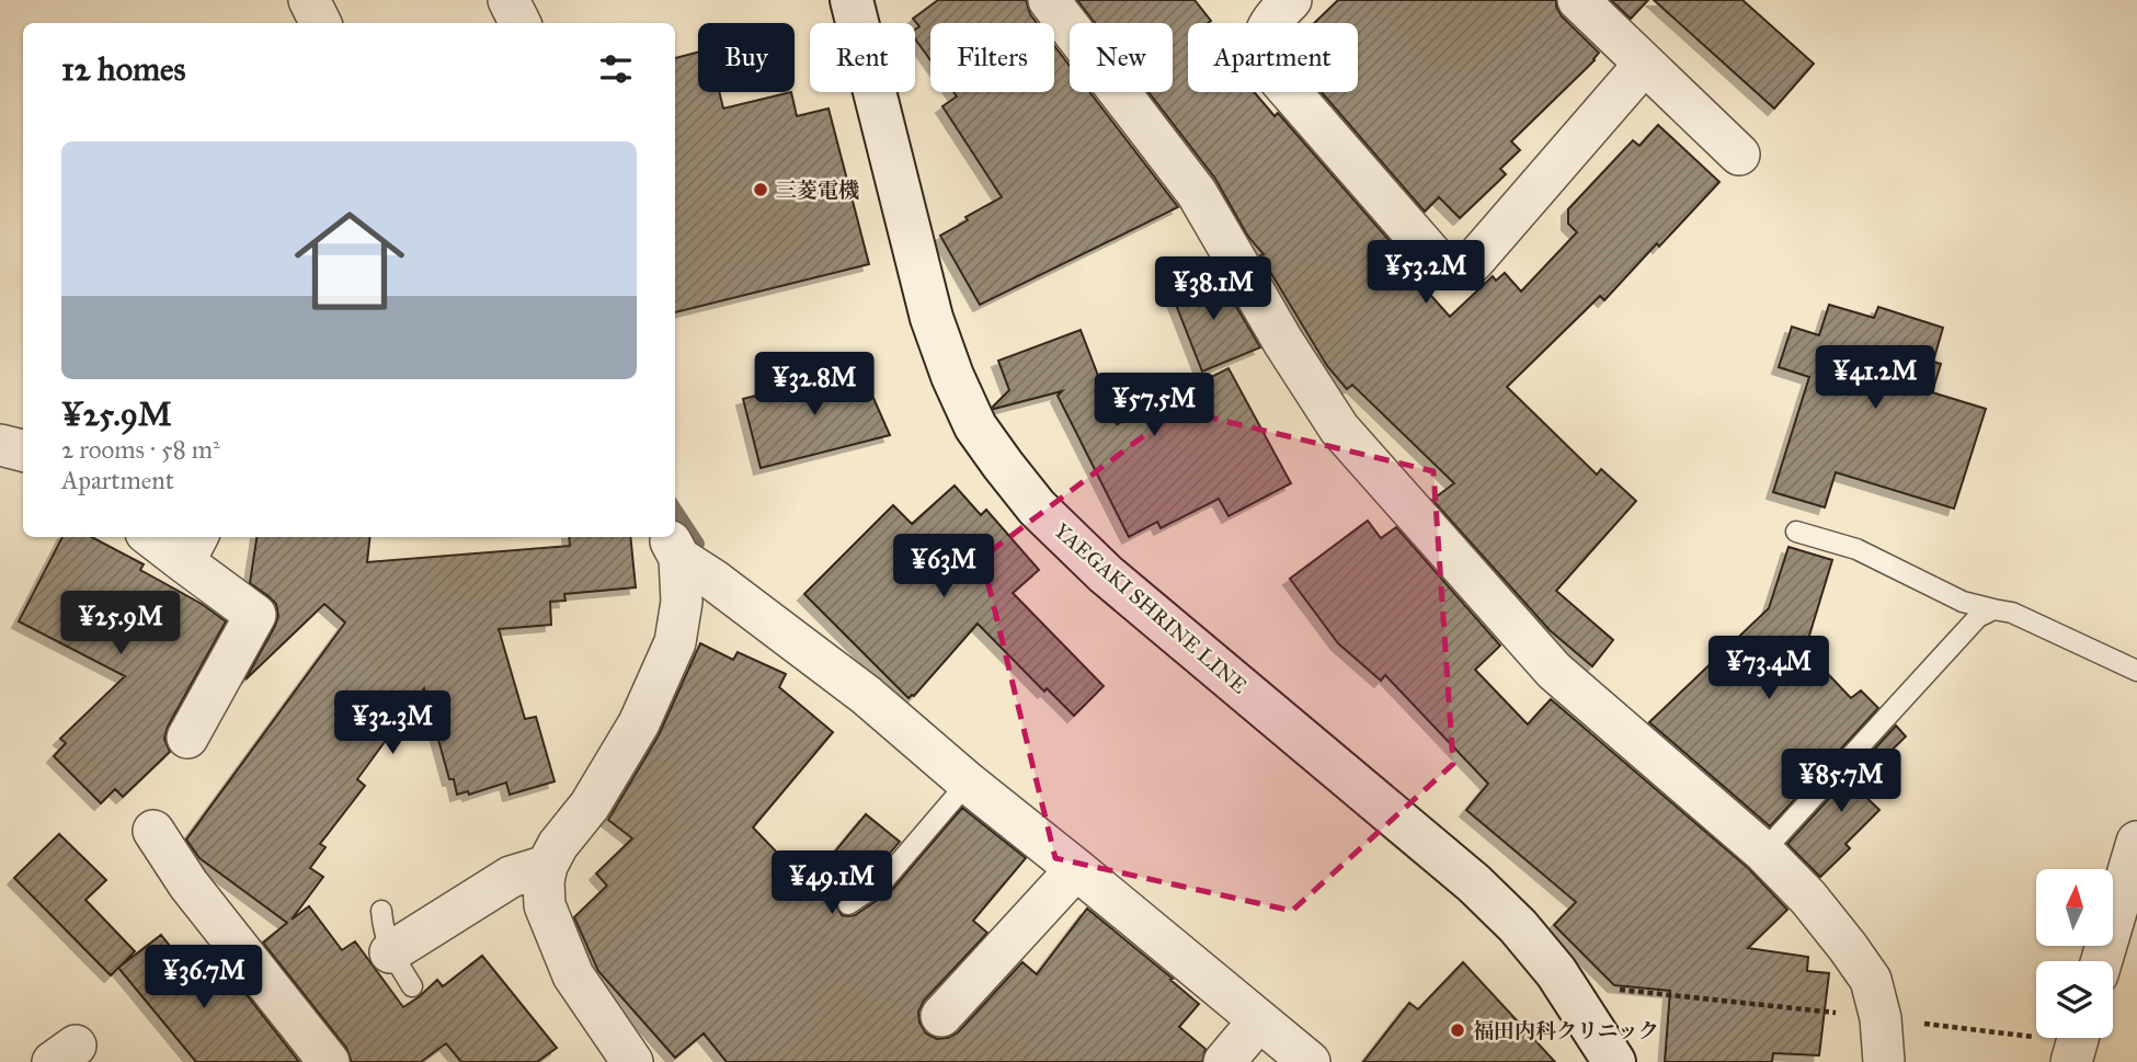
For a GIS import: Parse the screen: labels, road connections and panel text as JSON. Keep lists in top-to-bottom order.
{
  "streets": {
    "main road": ["YAEGAKI SHRINE LINE"]
  },
  "places": ["三菱電機", "福田内科クリニック"],
  "north": "top",
  "page": {
    "chip": [
      "Buy",
      "Rent",
      "Filters",
      "New",
      "Apartment"
    ],
    "heading": "12 homes",
    "list": [
      {
        "name": "¥25.9M",
        "note": "2 rooms · 58 m² · Apartment"
      }
    ],
    "price": [
      "¥53.2M",
      "¥38.1M",
      "¥41.2M",
      "¥32.8M",
      "¥57.5M",
      "¥63M",
      "¥25.9M",
      "¥73.4M",
      "¥32.3M",
      "¥85.7M",
      "¥49.1M",
      "¥36.7M"
    ]
  }
}
